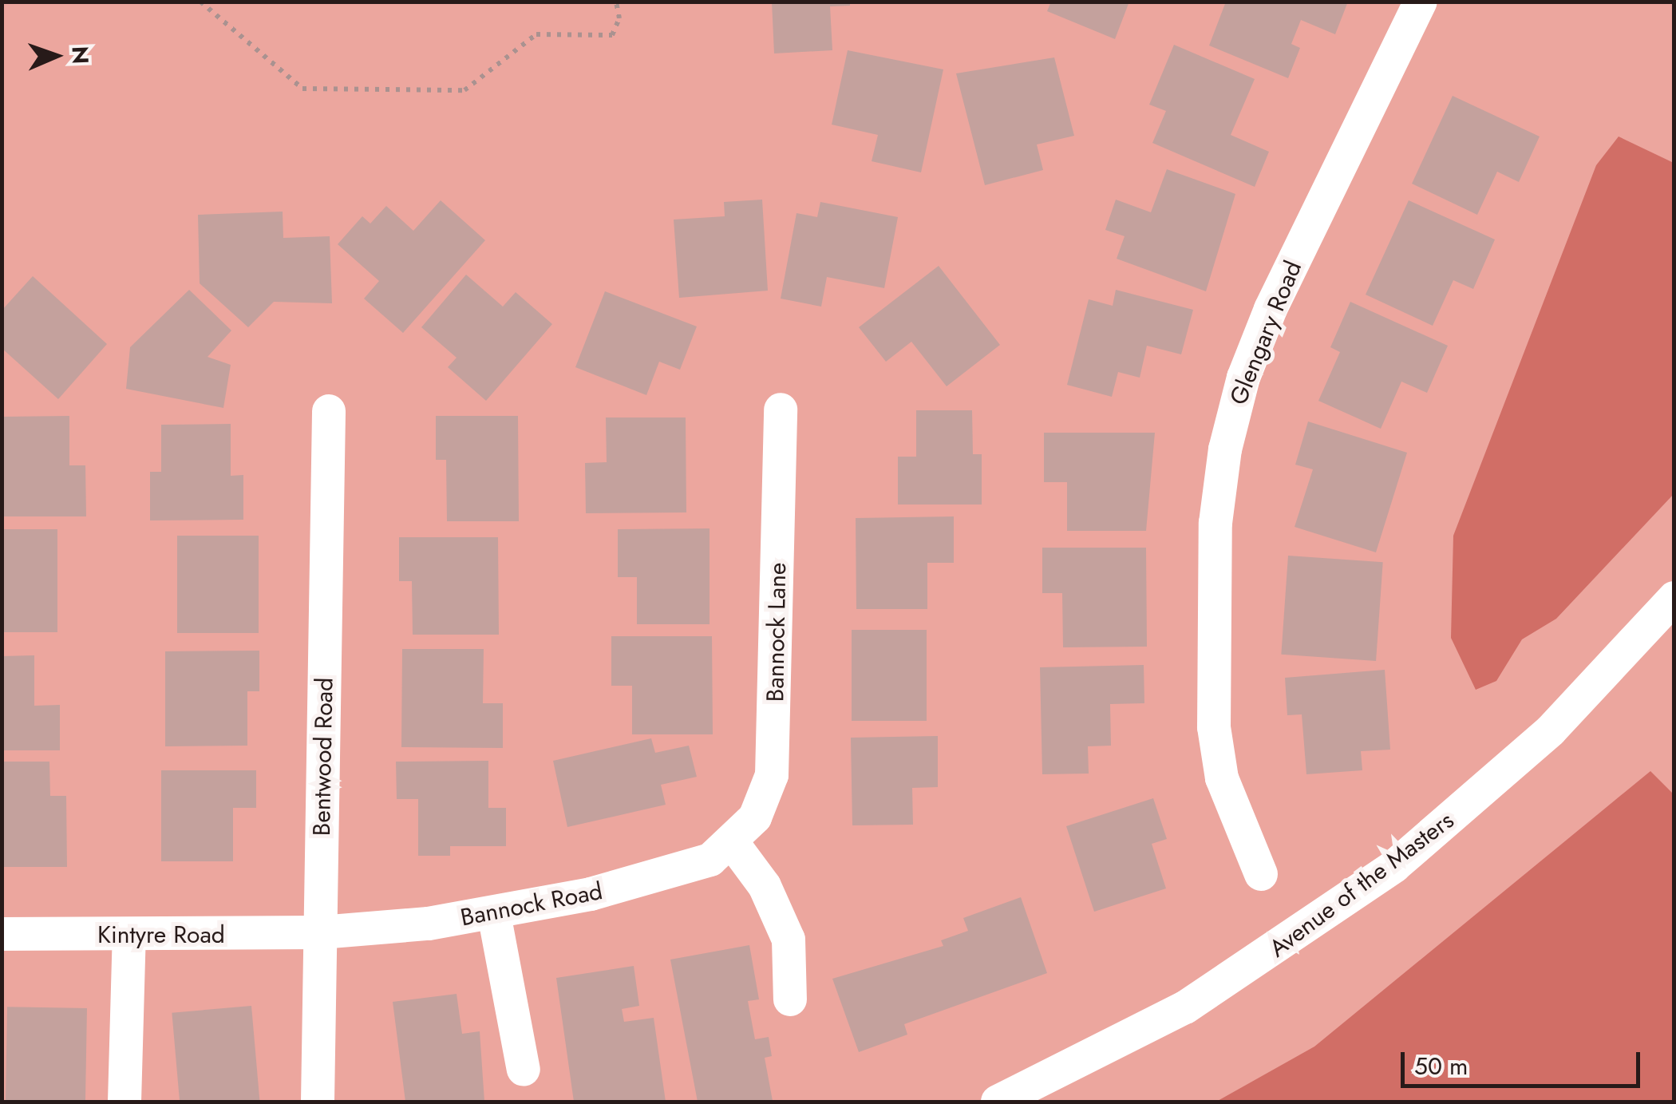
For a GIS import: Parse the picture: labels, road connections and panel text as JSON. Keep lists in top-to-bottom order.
{
  "streets": {
    "street": [
      "Glengary Road",
      "Bannock Lane",
      "Bentwood Road",
      "Avenue of the Masters",
      "Bannock Road",
      "Kintyre Road"
    ]
  },
  "crossings": [
    ["Bannock Lane", "Bannock Road"],
    ["Bentwood Road", "Bannock Road"],
    ["Bentwood Road", "Kintyre Road"],
    ["Bannock Road", "Kintyre Road"]
  ],
  "scale_bar": "50 m",
  "north": "right"
}
